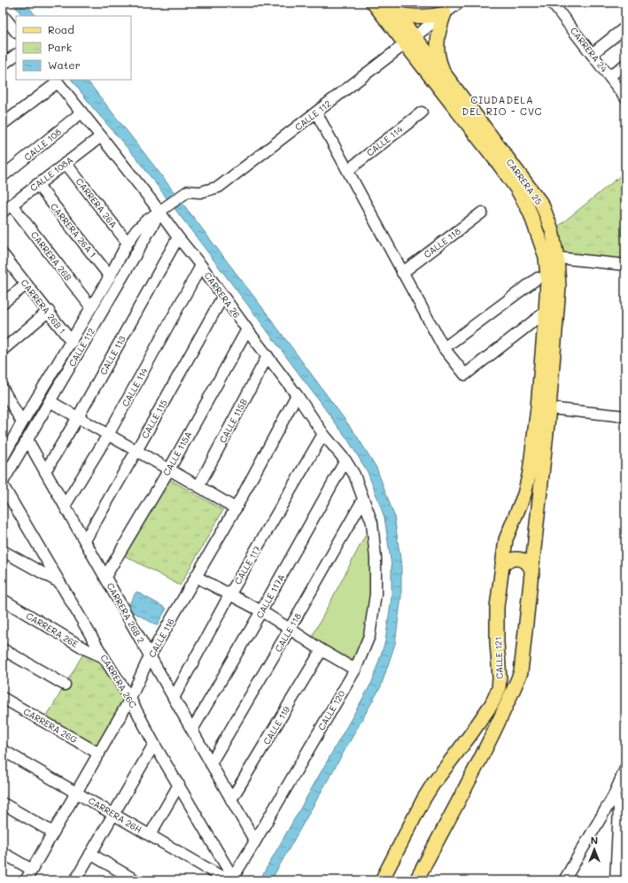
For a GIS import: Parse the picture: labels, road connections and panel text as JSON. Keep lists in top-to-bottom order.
{
  "streets": {
    "main road": ["CARRERA 25", "CALLE 121"],
    "street": [
      "CARRERA 24",
      "CALLE 112",
      "CALLE 114",
      "CALLE 108",
      "CALLE 108A",
      "CARRERA 26A",
      "CARRERA 26A 1",
      "CALLE 118",
      "CARRERA 26B",
      "CARRERA 26",
      "CARRERA 26B 1",
      "CALLE 113",
      "CALLE 115",
      "CALLE 115B",
      "CALLE 115A",
      "CALLE 117",
      "CALLE 117A",
      "CARRERA 26B 2",
      "CARRERA 26E",
      "CALLE 116",
      "CARRERA 26C",
      "CALLE 120",
      "CARRERA 26G",
      "CALLE 119",
      "CARRERA 26H"
    ]
  },
  "crossings": [
    ["CALLE 112", "CARRERA 25"],
    ["CALLE 112", "CARRERA 26A"],
    ["CALLE 112", "CARRERA 26A 1"],
    ["CALLE 112", "CARRERA 26B"],
    ["CALLE 112", "CARRERA 26"],
    ["CALLE 112", "CARRERA 26B 1"],
    ["CALLE 112", "CARRERA 26B 2"],
    ["CALLE 114", "CARRERA 26"],
    ["CALLE 114", "CARRERA 26B 2"],
    ["CALLE 108", "CARRERA 26"],
    ["CALLE 108A", "CARRERA 26A"],
    ["CALLE 108A", "CARRERA 26A 1"],
    ["CALLE 108A", "CARRERA 26B"],
    ["CALLE 108A", "CARRERA 26"],
    ["CARRERA 25", "CALLE 121"],
    ["CALLE 118", "CARRERA 26"],
    ["CALLE 118", "CARRERA 26B 2"],
    ["CARRERA 26", "CALLE 113"],
    ["CARRERA 26", "CALLE 115"],
    ["CARRERA 26", "CALLE 115B"],
    ["CARRERA 26", "CALLE 115A"],
    ["CARRERA 26", "CALLE 117"],
    ["CARRERA 26", "CALLE 117A"],
    ["CARRERA 26", "CALLE 116"],
    ["CARRERA 26", "CALLE 120"],
    ["CALLE 113", "CARRERA 26B 2"],
    ["CALLE 115", "CARRERA 26B 2"],
    ["CALLE 115A", "CARRERA 26B 2"],
    ["CALLE 117", "CARRERA 26B 2"],
    ["CALLE 117A", "CARRERA 26B 2"],
    ["CARRERA 26B 2", "CALLE 116"],
    ["CARRERA 26B 2", "CALLE 120"],
    ["CARRERA 26B 2", "CALLE 119"],
    ["CARRERA 26E", "CARRERA 26C"],
    ["CALLE 116", "CARRERA 26C"],
    ["CALLE 116", "CARRERA 26G"],
    ["CALLE 116", "CARRERA 26H"],
    ["CARRERA 26C", "CALLE 120"],
    ["CARRERA 26C", "CARRERA 26H"],
    ["CALLE 120", "CARRERA 26H"]
  ],
  "districts": ["CIUDADELA DEL RIO - CVC"],
  "legend": ["Road", "Park", "Water"],
  "north": "top"
}
